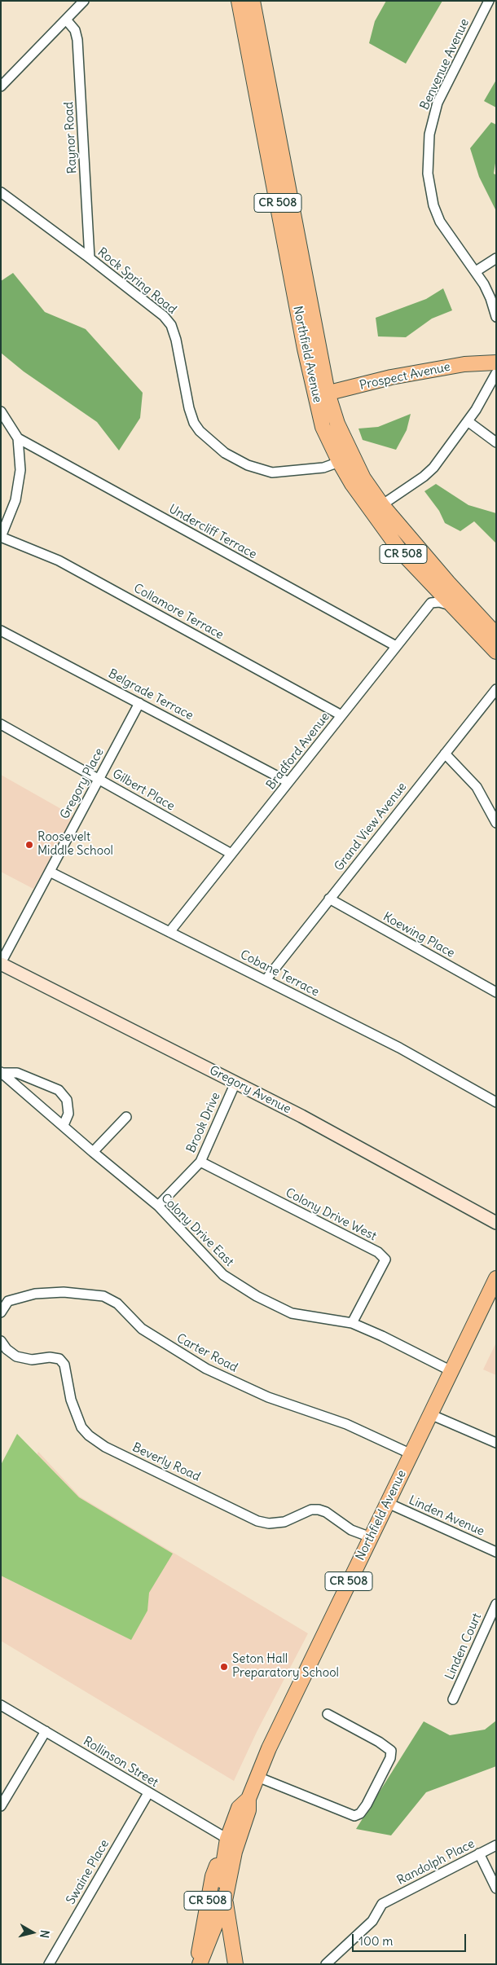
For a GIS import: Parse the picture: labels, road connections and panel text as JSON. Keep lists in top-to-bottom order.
{
  "streets": {
    "main road": [
      "CR 508",
      "Northfield Avenue",
      "Prospect Avenue",
      "Gregory Avenue"
    ],
    "street": [
      "Benvenue Avenue",
      "Raynor Road",
      "Rock Spring Road",
      "Undercliff Terrace",
      "Collamore Terrace",
      "Belgrade Terrace",
      "Bradford Avenue",
      "Gregory Place",
      "Gilbert Place",
      "Grand View Avenue",
      "Koewing Place",
      "Cobane Terrace",
      "Brook Drive",
      "Colony Drive West",
      "Colony Drive East",
      "Carter Road",
      "Beverly Road",
      "Linden Avenue",
      "Linden Court",
      "Rollinson Street",
      "Randolph Place",
      "Swaine Place"
    ]
  },
  "crossings": [
    ["Raynor Road", "Rock Spring Road"],
    ["CR 508", "Northfield Avenue"],
    ["CR 508", "Rollinson Street"],
    ["Rock Spring Road", "Northfield Avenue"],
    ["Northfield Avenue", "Prospect Avenue"],
    ["Northfield Avenue", "Bradford Avenue"],
    ["Northfield Avenue", "Colony Drive East"],
    ["Northfield Avenue", "Carter Road"],
    ["Northfield Avenue", "Beverly Road"],
    ["Northfield Avenue", "Linden Avenue"],
    ["Northfield Avenue", "Rollinson Street"],
    ["Undercliff Terrace", "Bradford Avenue"],
    ["Collamore Terrace", "Bradford Avenue"],
    ["Belgrade Terrace", "Bradford Avenue"],
    ["Belgrade Terrace", "Gregory Place"],
    ["Bradford Avenue", "Gilbert Place"],
    ["Bradford Avenue", "Cobane Terrace"],
    ["Gregory Place", "Gilbert Place"],
    ["Gregory Place", "Cobane Terrace"],
    ["Gregory Place", "Gregory Avenue"],
    ["Grand View Avenue", "Koewing Place"],
    ["Grand View Avenue", "Cobane Terrace"],
    ["Gregory Avenue", "Brook Drive"],
    ["Brook Drive", "Colony Drive West"],
    ["Brook Drive", "Colony Drive East"],
    ["Colony Drive West", "Colony Drive East"],
    ["Rollinson Street", "Swaine Place"]
  ],
  "places": ["Roosevelt Middle School", "Seton Hall Preparatory School"],
  "scale_bar": "100 m",
  "north": "right"
}
